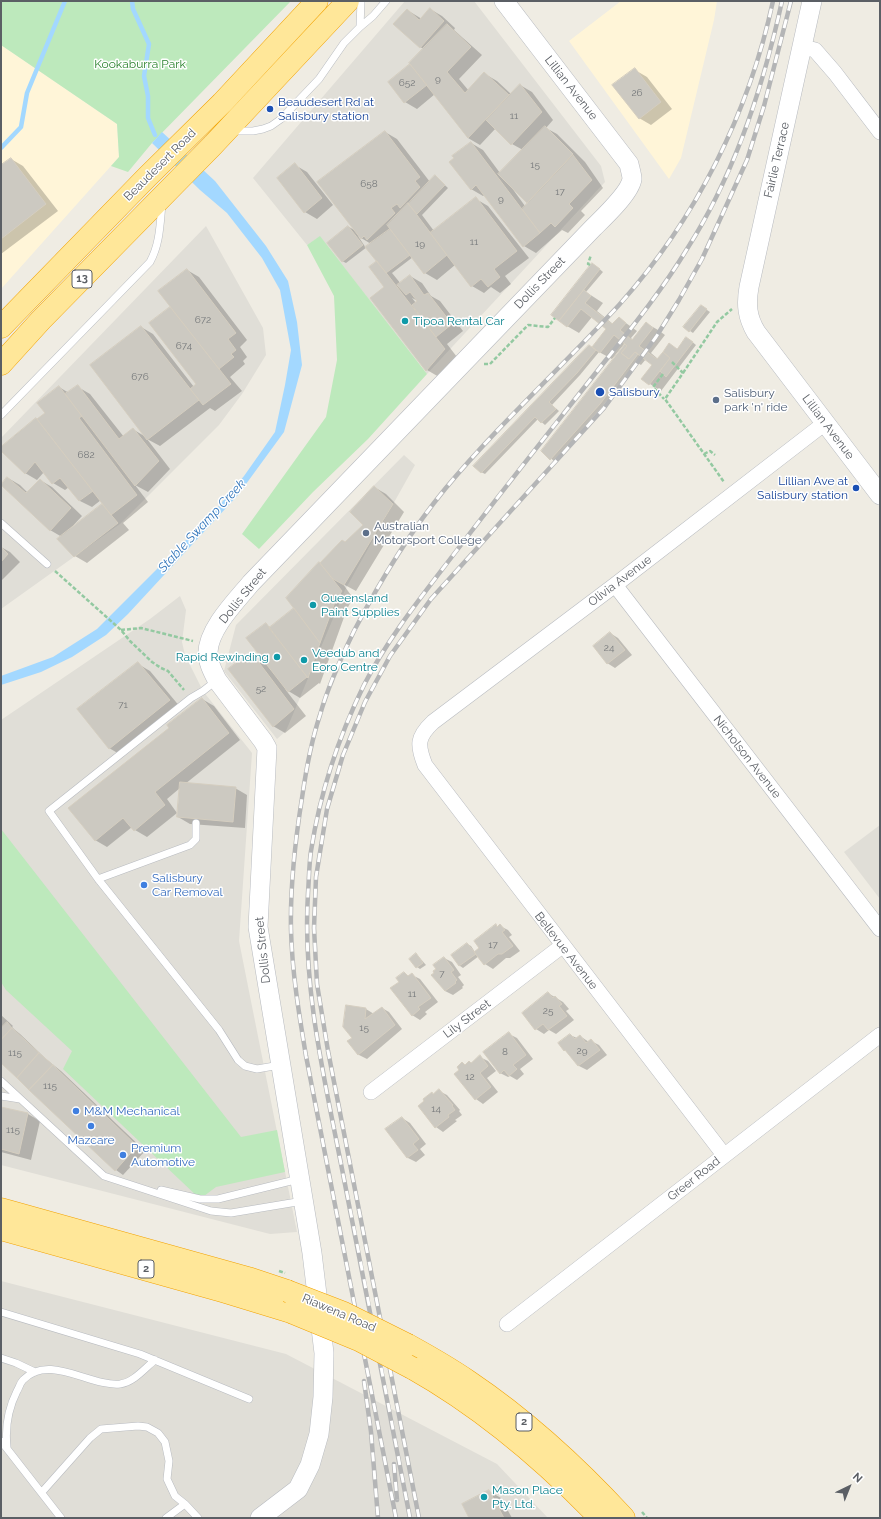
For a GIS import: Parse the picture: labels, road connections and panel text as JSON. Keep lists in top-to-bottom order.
{
  "streets": {
    "highway": [
      "Beaudesert Road",
      "13",
      "2",
      "Riawena Road"
    ],
    "street": [
      "Lillian Avenue",
      "Fairlie Terrace",
      "Dollis Street",
      "Olivia Avenue",
      "Nicholson Avenue",
      "Bellevue Avenue",
      "Lily Street",
      "Greer Road"
    ]
  },
  "crossings": [
    ["Lillian Avenue", "Fairlie Terrace"],
    ["Lillian Avenue", "Dollis Street"],
    ["Lillian Avenue", "Olivia Avenue"],
    ["Olivia Avenue", "Nicholson Avenue"],
    ["Olivia Avenue", "Bellevue Avenue"],
    ["Bellevue Avenue", "Lily Street"],
    ["Bellevue Avenue", "Greer Road"]
  ],
  "water": ["Stable Swamp Creek"],
  "parks": ["Kookaburra Park"],
  "places": [
    "Beaudesert Rd at Salisbury station",
    "Tipoa Rental Car",
    "Salisbury",
    "Salisbury park 'n' ride",
    "Lillian Ave at Salisbury station",
    "Australian Motorsport College",
    "Queensland Paint Supplies",
    "Rapid Rewinding",
    "Veedub and Eoro Centre",
    "Salisbury Car Removal",
    "M&M Mechanical",
    "Mazcare",
    "Premium Automotive",
    "Mason Place Pty. Ltd."
  ],
  "house_numbers": [
    "9",
    "652",
    "26",
    "11",
    "15",
    "658",
    "17",
    "9",
    "11",
    "19",
    "672",
    "674",
    "676",
    "682",
    "24",
    "52",
    "71",
    "17",
    "7",
    "11",
    "25",
    "15",
    "29",
    "8",
    "115",
    "12",
    "115",
    "14",
    "115"
  ],
  "north": "top right"
}
